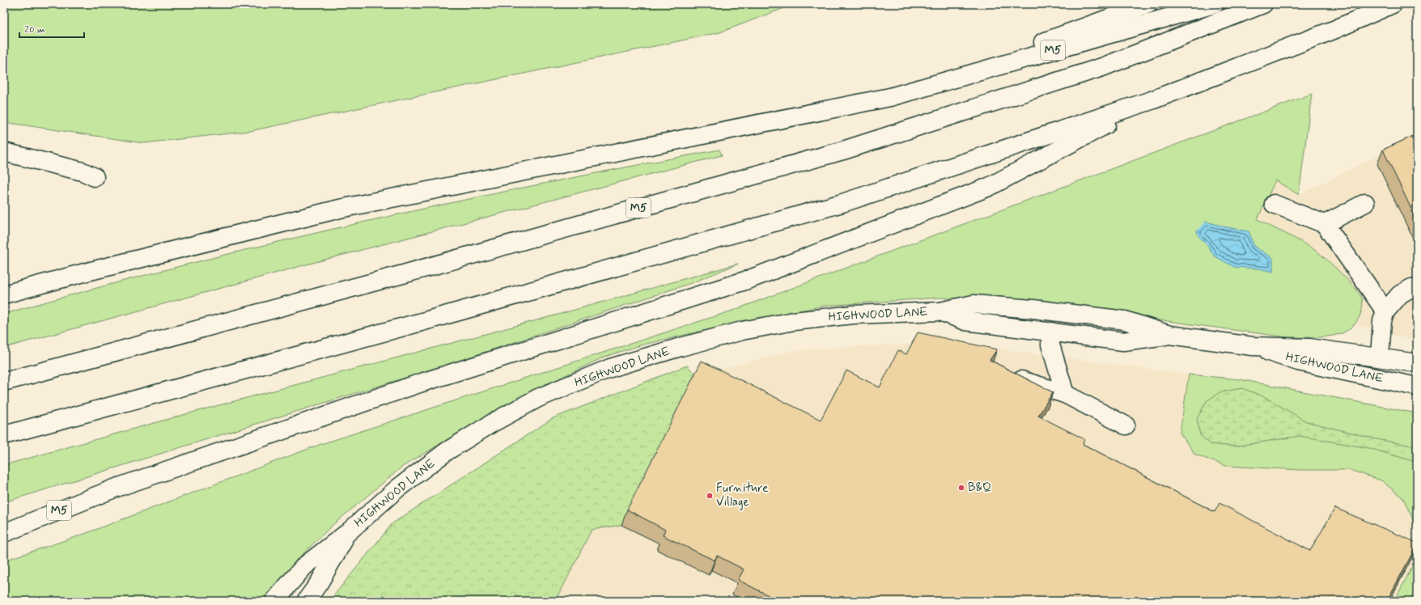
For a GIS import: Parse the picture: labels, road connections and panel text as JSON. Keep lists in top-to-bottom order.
{
  "streets": {
    "main road": ["M5", "HIGHWOOD LANE"]
  },
  "places": ["B&Q", "Furniture Village"],
  "scale_bar": "20 m"
}
